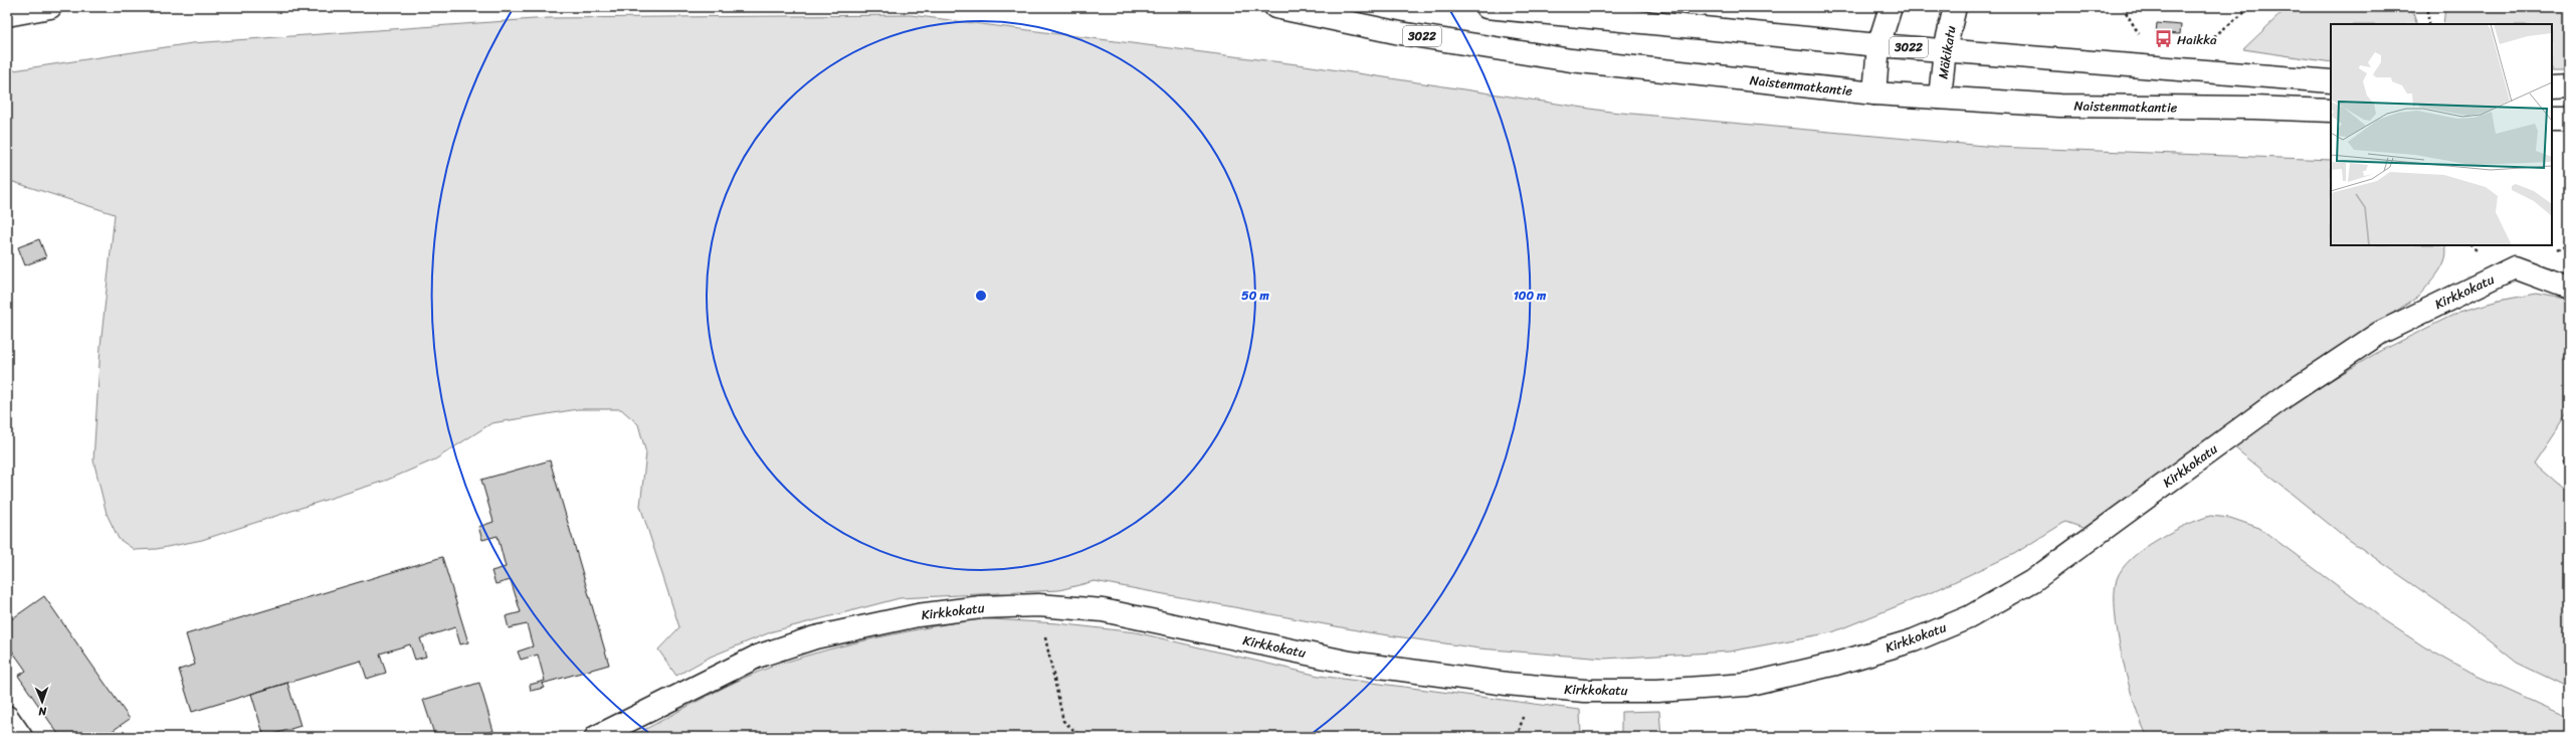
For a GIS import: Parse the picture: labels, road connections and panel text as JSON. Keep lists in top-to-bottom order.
{
  "streets": {
    "street": [
      "3022",
      "Mäkikatu",
      "Naistenmatkantie",
      "Kirkkokatu"
    ]
  },
  "crossings": [
    ["3022", "Mäkikatu"],
    ["Mäkikatu", "Naistenmatkantie"]
  ],
  "places": {
    "bus stop": ["Haikka"]
  },
  "north": "bottom",
  "rings": ["50 m", "100 m"]
}
